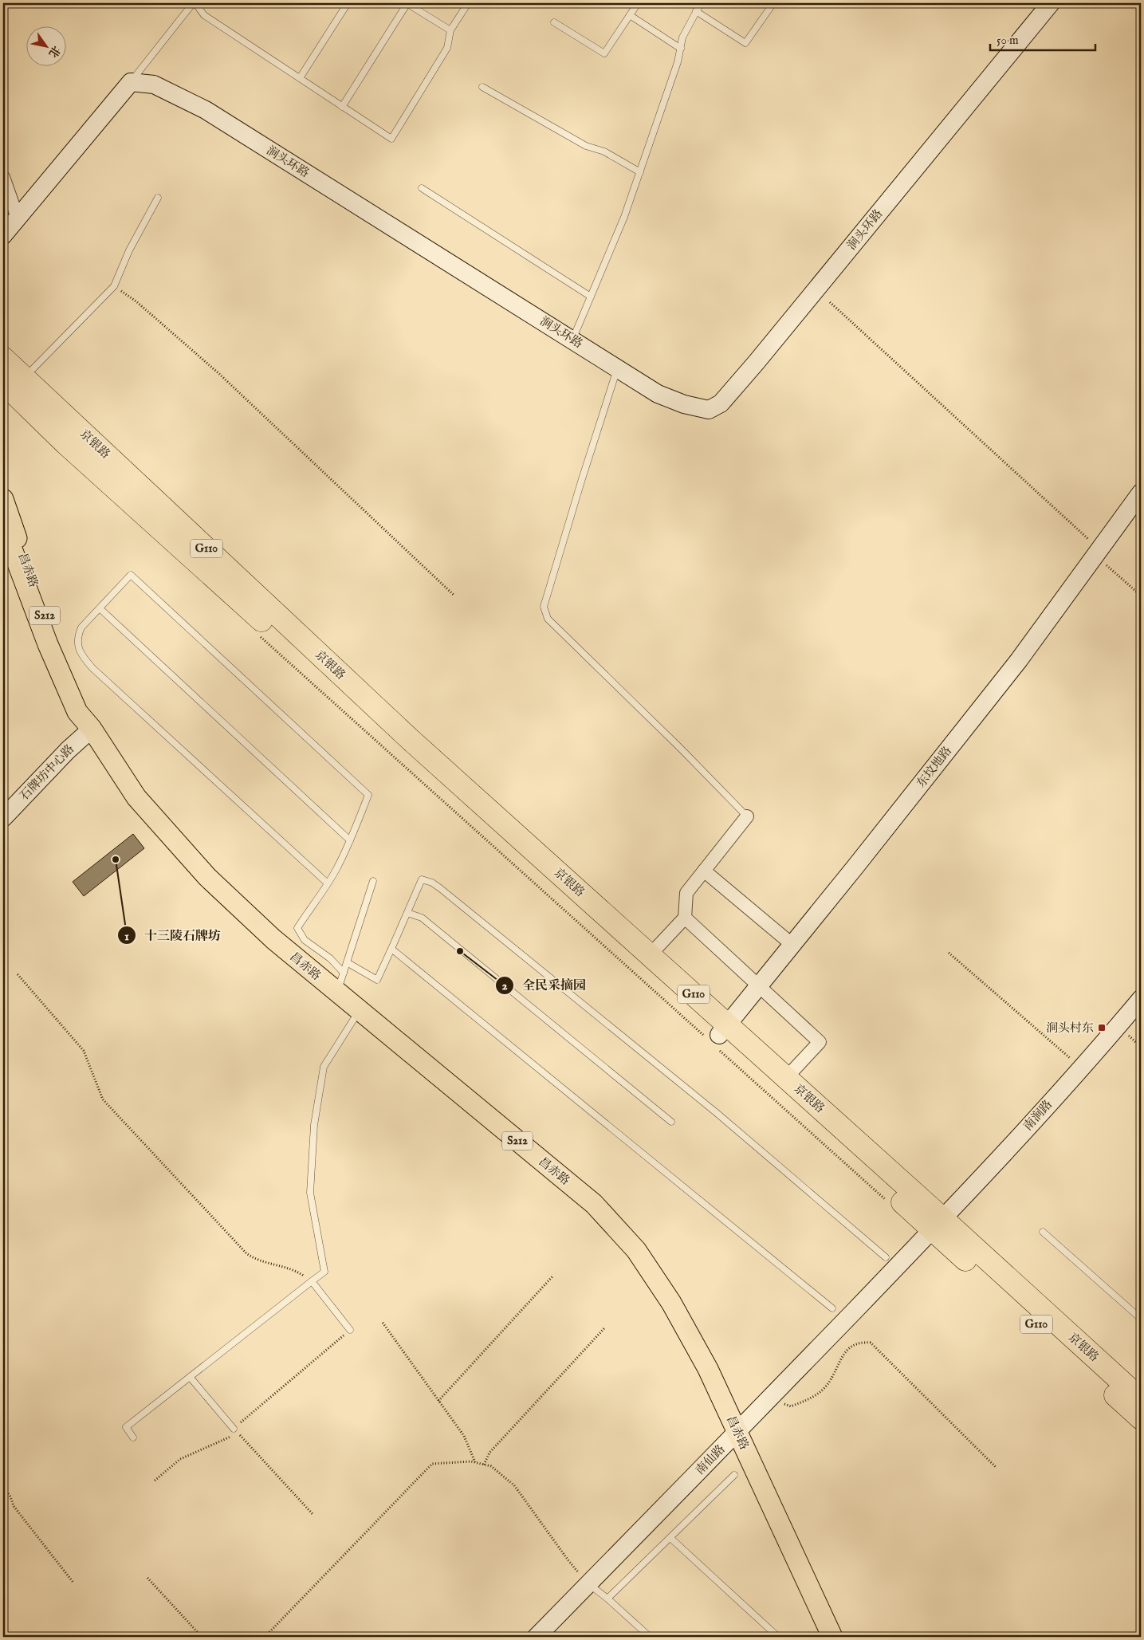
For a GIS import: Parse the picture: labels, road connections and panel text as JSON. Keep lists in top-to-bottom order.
{
  "streets": {
    "highway": ["京银路", "G110"],
    "main road": ["昌赤路", "S212"],
    "street": [
      "涧头环路",
      "东坟地路",
      "石牌坊中心路",
      "南涧路",
      "南仙路"
    ]
  },
  "crossings": [
    ["京银路", "东坟地路"],
    ["京银路", "南涧路"],
    ["京银路", "南仙路"],
    ["昌赤路", "石牌坊中心路"],
    ["昌赤路", "南仙路"],
    ["南涧路", "南仙路"]
  ],
  "places": {
    "other": ["十三陵石牌坊", "全民采摘园"],
    "transit": ["涧头村东"]
  },
  "scale_bar": "50 m",
  "north": "bottom right"
}
